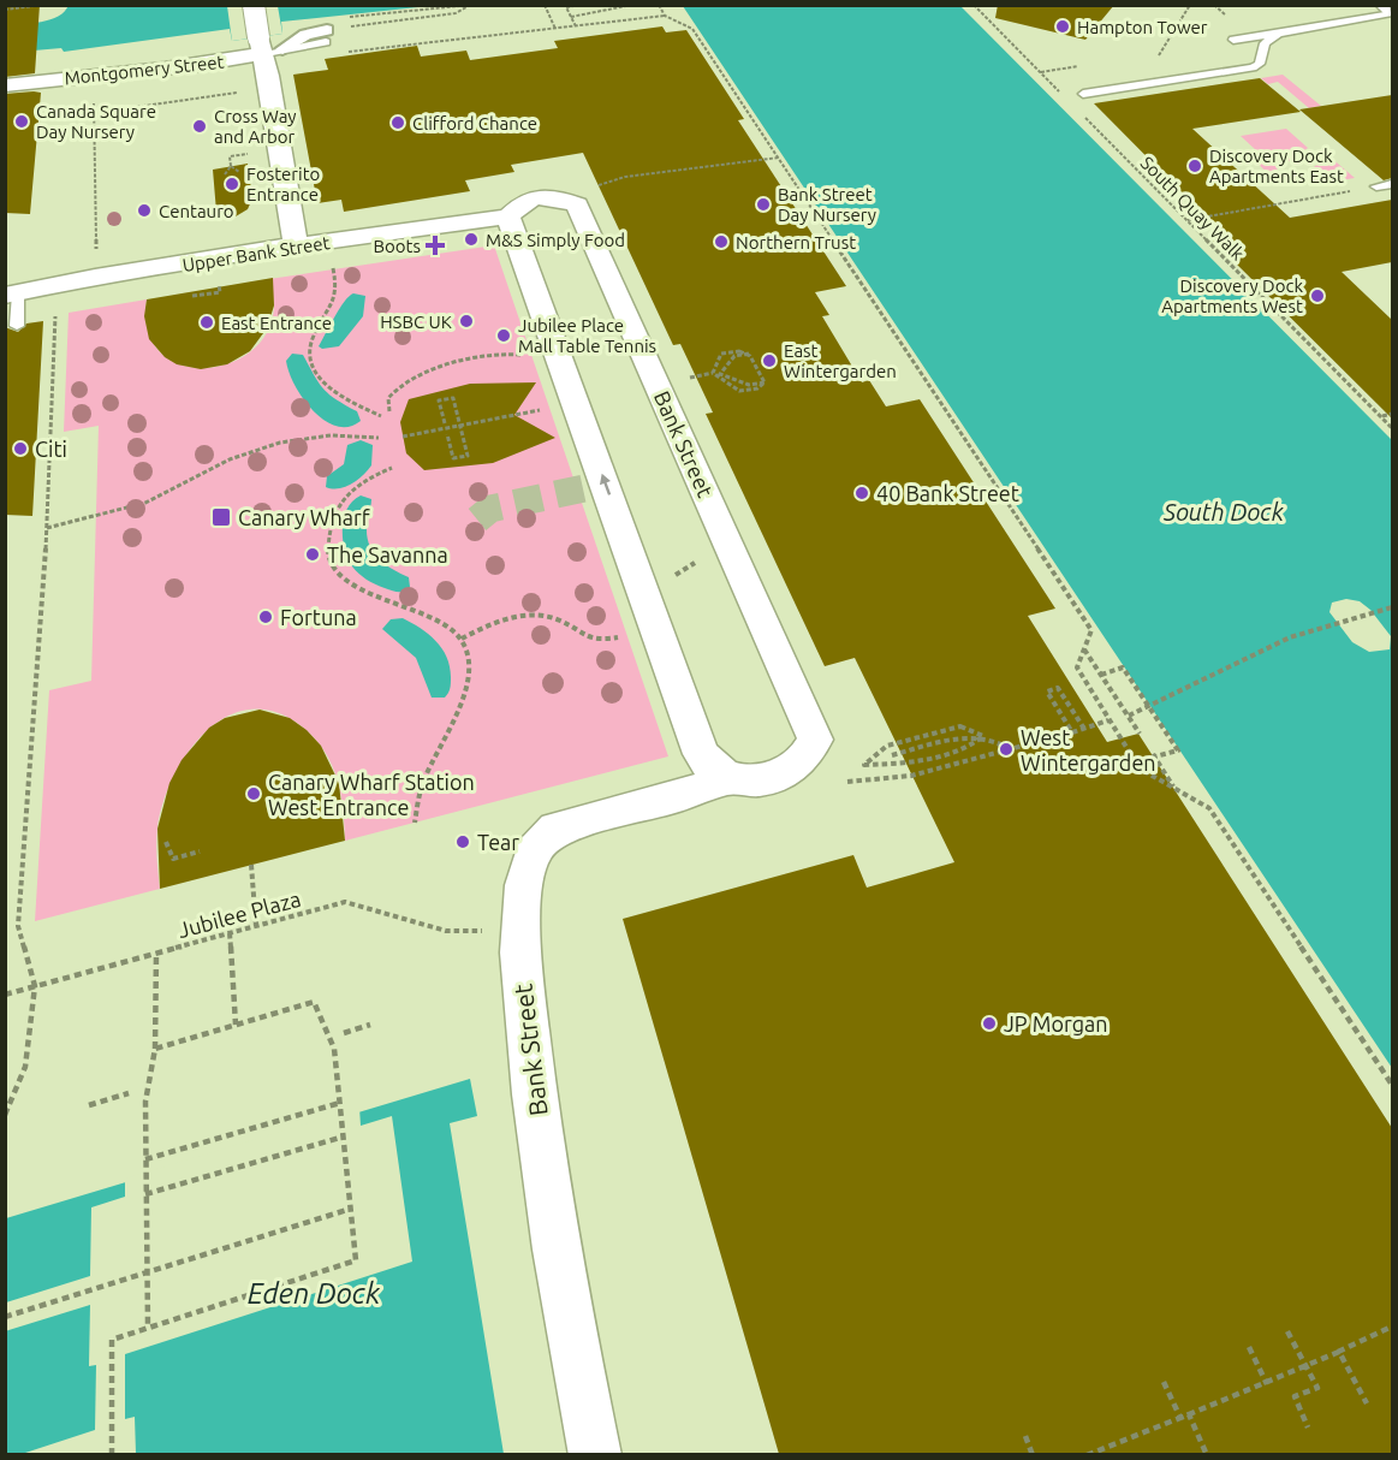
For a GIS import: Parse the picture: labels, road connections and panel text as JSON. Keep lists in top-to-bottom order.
{
  "streets": {
    "street": ["Montgomery Street", "Upper Bank Street", "Bank Street"],
    "path": ["South Quay Walk", "Jubilee Plaza"]
  },
  "water": ["South Dock", "Eden Dock"],
  "places": {
    "other": [
      "Hampton Tower",
      "Canada Square Day Nursery",
      "Clifford Chance",
      "Cross Way and Arbor",
      "Discovery Dock Apartments East",
      "Fosterito Entrance",
      "Bank Street Day Nursery",
      "Centauro",
      "M&S Simply Food",
      "Northern Trust",
      "Discovery Dock Apartments West",
      "HSBC UK",
      "East Entrance",
      "Jubilee Place Mall Table Tennis",
      "East Wintergarden",
      "Citi",
      "40 Bank Street",
      "The Savanna",
      "Fortuna",
      "West Wintergarden",
      "Canary Wharf Station West Entrance",
      "Tear",
      "JP Morgan"
    ],
    "health": ["Boots"],
    "transit": ["Canary Wharf"]
  }
}
